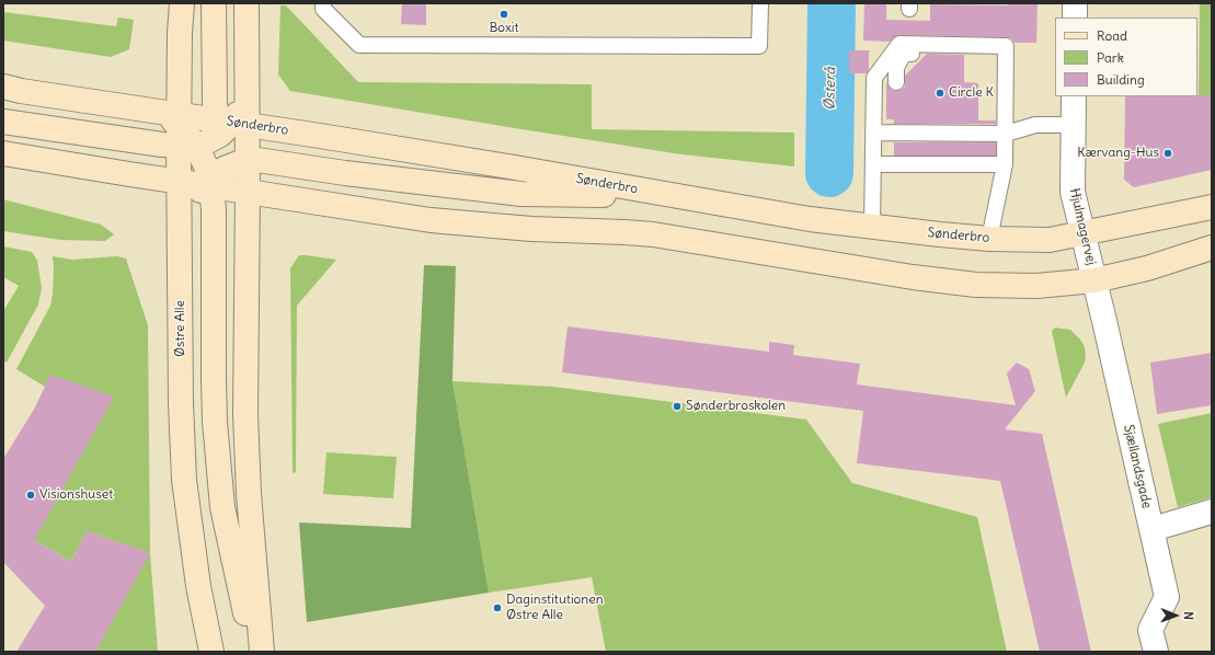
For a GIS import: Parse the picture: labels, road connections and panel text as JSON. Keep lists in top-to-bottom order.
{
  "streets": {
    "street": [
      "Sønderbro",
      "Hjulmagervej",
      "Østre Alle",
      "Sjællandsgade"
    ]
  },
  "crossings": [
    ["Sønderbro", "Hjulmagervej"],
    ["Sønderbro", "Østre Alle"],
    ["Hjulmagervej", "Sjællandsgade"]
  ],
  "water": ["Østerå"],
  "places": [
    "Boxit",
    "Circle K",
    "Kærvang-Hus",
    "Sønderbroskolen",
    "Visionshuset",
    "Daginstitutionen Østre Alle"
  ],
  "legend": ["Road", "Park", "Building"],
  "north": "right"
}
